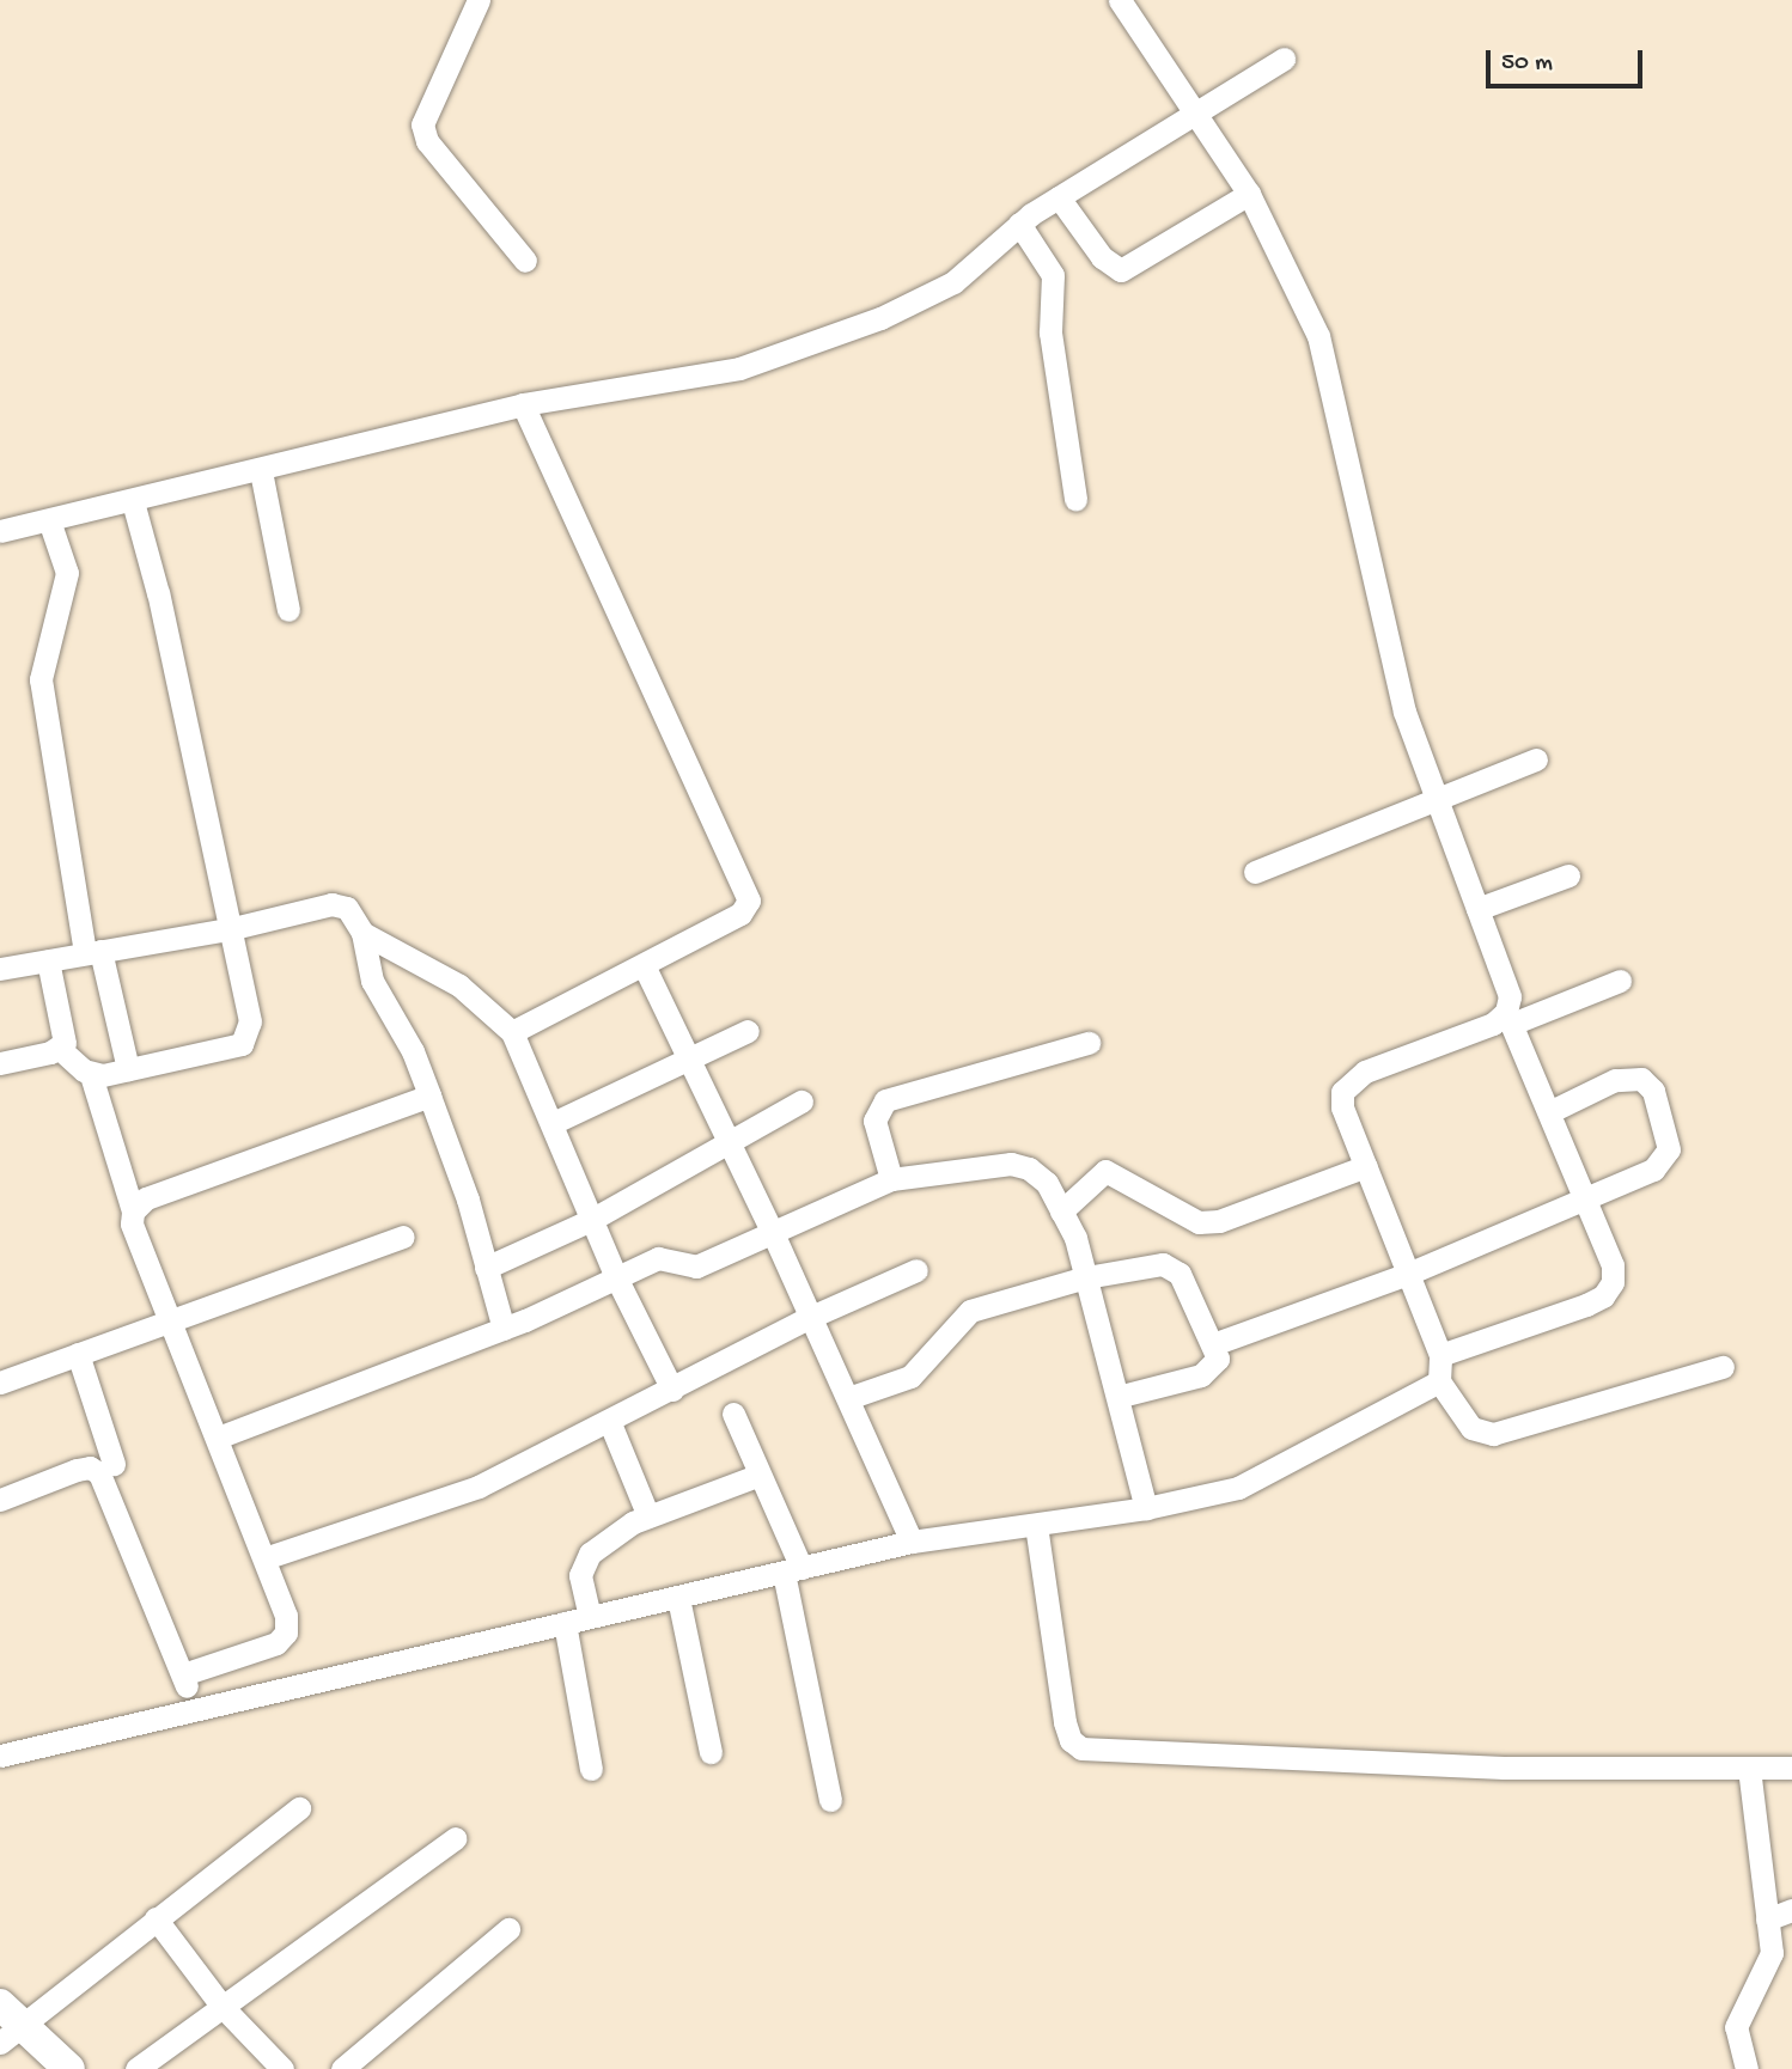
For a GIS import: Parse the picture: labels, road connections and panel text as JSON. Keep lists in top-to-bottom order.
{
  "scale_bar": "50 m"
}
